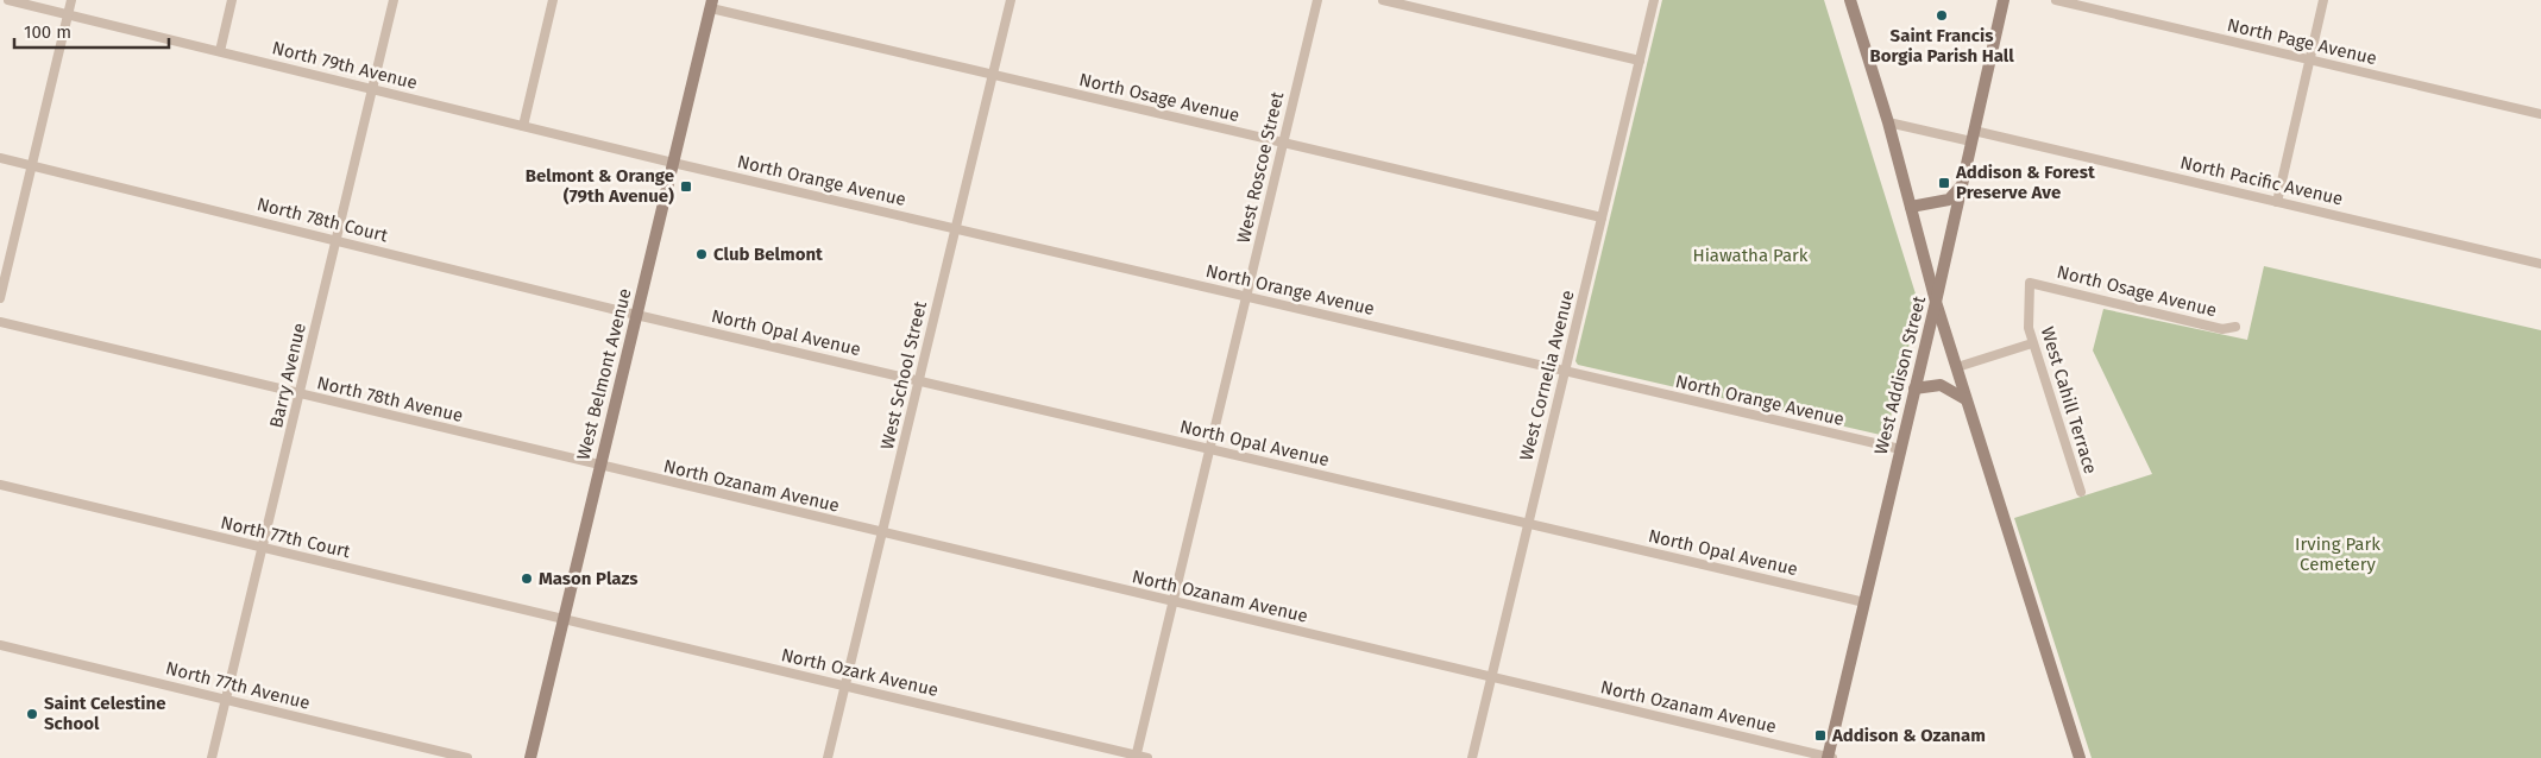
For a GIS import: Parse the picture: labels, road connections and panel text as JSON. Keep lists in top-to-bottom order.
{
  "streets": {
    "main road": ["West Belmont Avenue", "West Addison Street"],
    "street": [
      "North Page Avenue",
      "North 79th Avenue",
      "North Osage Avenue",
      "West Roscoe Street",
      "North Orange Avenue",
      "North Pacific Avenue",
      "North 78th Court",
      "North Opal Avenue",
      "Barry Avenue",
      "West School Street",
      "West Cornelia Avenue",
      "North 78th Avenue",
      "West Cahill Terrace",
      "North Ozanam Avenue",
      "North 77th Court",
      "North Ozark Avenue",
      "North 77th Avenue"
    ]
  },
  "crossings": [
    ["North 79th Avenue", "North Orange Avenue"],
    ["North 79th Avenue", "West Belmont Avenue"],
    ["North 79th Avenue", "Barry Avenue"],
    ["North Osage Avenue", "West Roscoe Street"],
    ["North Osage Avenue", "West Belmont Avenue"],
    ["North Osage Avenue", "West School Street"],
    ["North Osage Avenue", "West Cornelia Avenue"],
    ["North Osage Avenue", "West Cahill Terrace"],
    ["West Roscoe Street", "North Orange Avenue"],
    ["West Roscoe Street", "North Opal Avenue"],
    ["West Roscoe Street", "North Ozanam Avenue"],
    ["West Roscoe Street", "North Ozark Avenue"],
    ["North Orange Avenue", "West Belmont Avenue"],
    ["North Orange Avenue", "West School Street"],
    ["North Orange Avenue", "West Cornelia Avenue"],
    ["North Orange Avenue", "West Addison Street"],
    ["North Pacific Avenue", "West Addison Street"],
    ["North 78th Court", "North Opal Avenue"],
    ["North 78th Court", "West Belmont Avenue"],
    ["North 78th Court", "Barry Avenue"],
    ["North Opal Avenue", "West Belmont Avenue"],
    ["North Opal Avenue", "West School Street"],
    ["North Opal Avenue", "West Cornelia Avenue"],
    ["North Opal Avenue", "West Addison Street"],
    ["West Belmont Avenue", "North 78th Avenue"],
    ["West Belmont Avenue", "North Ozanam Avenue"],
    ["West Belmont Avenue", "North 77th Court"],
    ["West Belmont Avenue", "North Ozark Avenue"],
    ["Barry Avenue", "North 78th Avenue"],
    ["Barry Avenue", "North 77th Court"],
    ["Barry Avenue", "North 77th Avenue"],
    ["West School Street", "North Ozanam Avenue"],
    ["West School Street", "North Ozark Avenue"],
    ["West Cornelia Avenue", "North Ozanam Avenue"],
    ["West Addison Street", "North Ozanam Avenue"],
    ["North 78th Avenue", "North Ozanam Avenue"],
    ["North 77th Court", "North Ozark Avenue"]
  ],
  "parks": ["Hiawatha Park", "Irving Park Cemetery"],
  "places": {
    "other": [
      "Saint Francis Borgia Parish Hall",
      "Club Belmont",
      "Mason Plazs",
      "Saint Celestine School"
    ],
    "transit": ["Addison & Forest Preserve Ave", "Belmont & Orange (79th Avenue)", "Addison & Ozanam"]
  },
  "scale_bar": "100 m"
}
